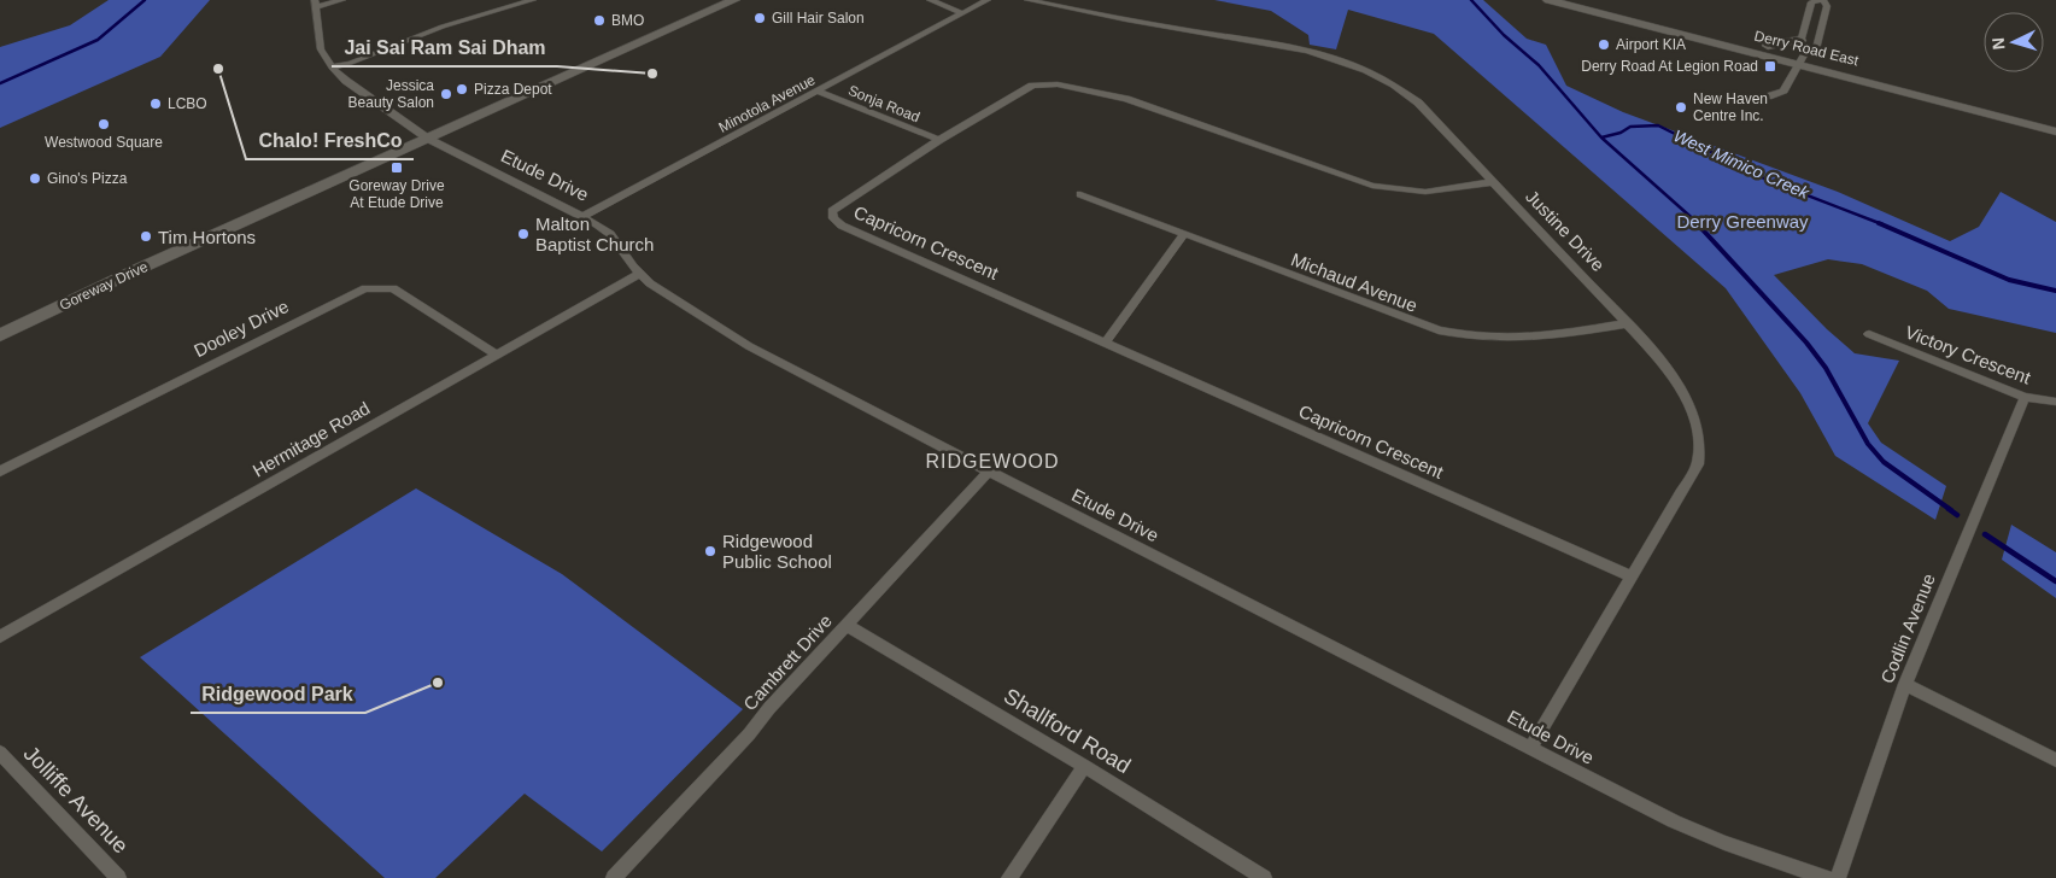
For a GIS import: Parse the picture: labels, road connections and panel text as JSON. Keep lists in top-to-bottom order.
{
  "streets": {
    "main road": ["Derry Road East", "Goreway Drive"],
    "street": [
      "Minotola Avenue",
      "Sonja Road",
      "Etude Drive",
      "Justine Drive",
      "Capricorn Crescent",
      "Michaud Avenue",
      "Dooley Drive",
      "Victory Crescent",
      "Hermitage Road",
      "Codlin Avenue",
      "Cambrett Drive",
      "Shallford Road",
      "Jolliffe Avenue"
    ]
  },
  "crossings": [
    ["Minotola Avenue", "Sonja Road"],
    ["Minotola Avenue", "Etude Drive"],
    ["Sonja Road", "Capricorn Crescent"],
    ["Etude Drive", "Justine Drive"],
    ["Etude Drive", "Goreway Drive"],
    ["Etude Drive", "Hermitage Road"],
    ["Etude Drive", "Cambrett Drive"],
    ["Justine Drive", "Capricorn Crescent"],
    ["Justine Drive", "Michaud Avenue"],
    ["Dooley Drive", "Hermitage Road"],
    ["Victory Crescent", "Codlin Avenue"],
    ["Cambrett Drive", "Shallford Road"]
  ],
  "districts": ["RIDGEWOOD"],
  "water": ["West Mimico Creek"],
  "parks": ["Derry Greenway"],
  "places": {
    "other": [
      "Gill Hair Salon",
      "BMO",
      "Airport KIA",
      "Chalo! FreshCo",
      "Jai Sai Ram Sai Dham",
      "Pizza Depot",
      "Jessica Beauty Salon",
      "LCBO",
      "New Haven Centre Inc.",
      "Westwood Square",
      "Gino's Pizza",
      "Malton Baptist Church",
      "Tim Hortons",
      "Ridgewood Public School",
      "Ridgewood Park"
    ],
    "transit": ["Derry Road At Legion Road", "Goreway Drive At Etude Drive"]
  },
  "north": "left"
}
